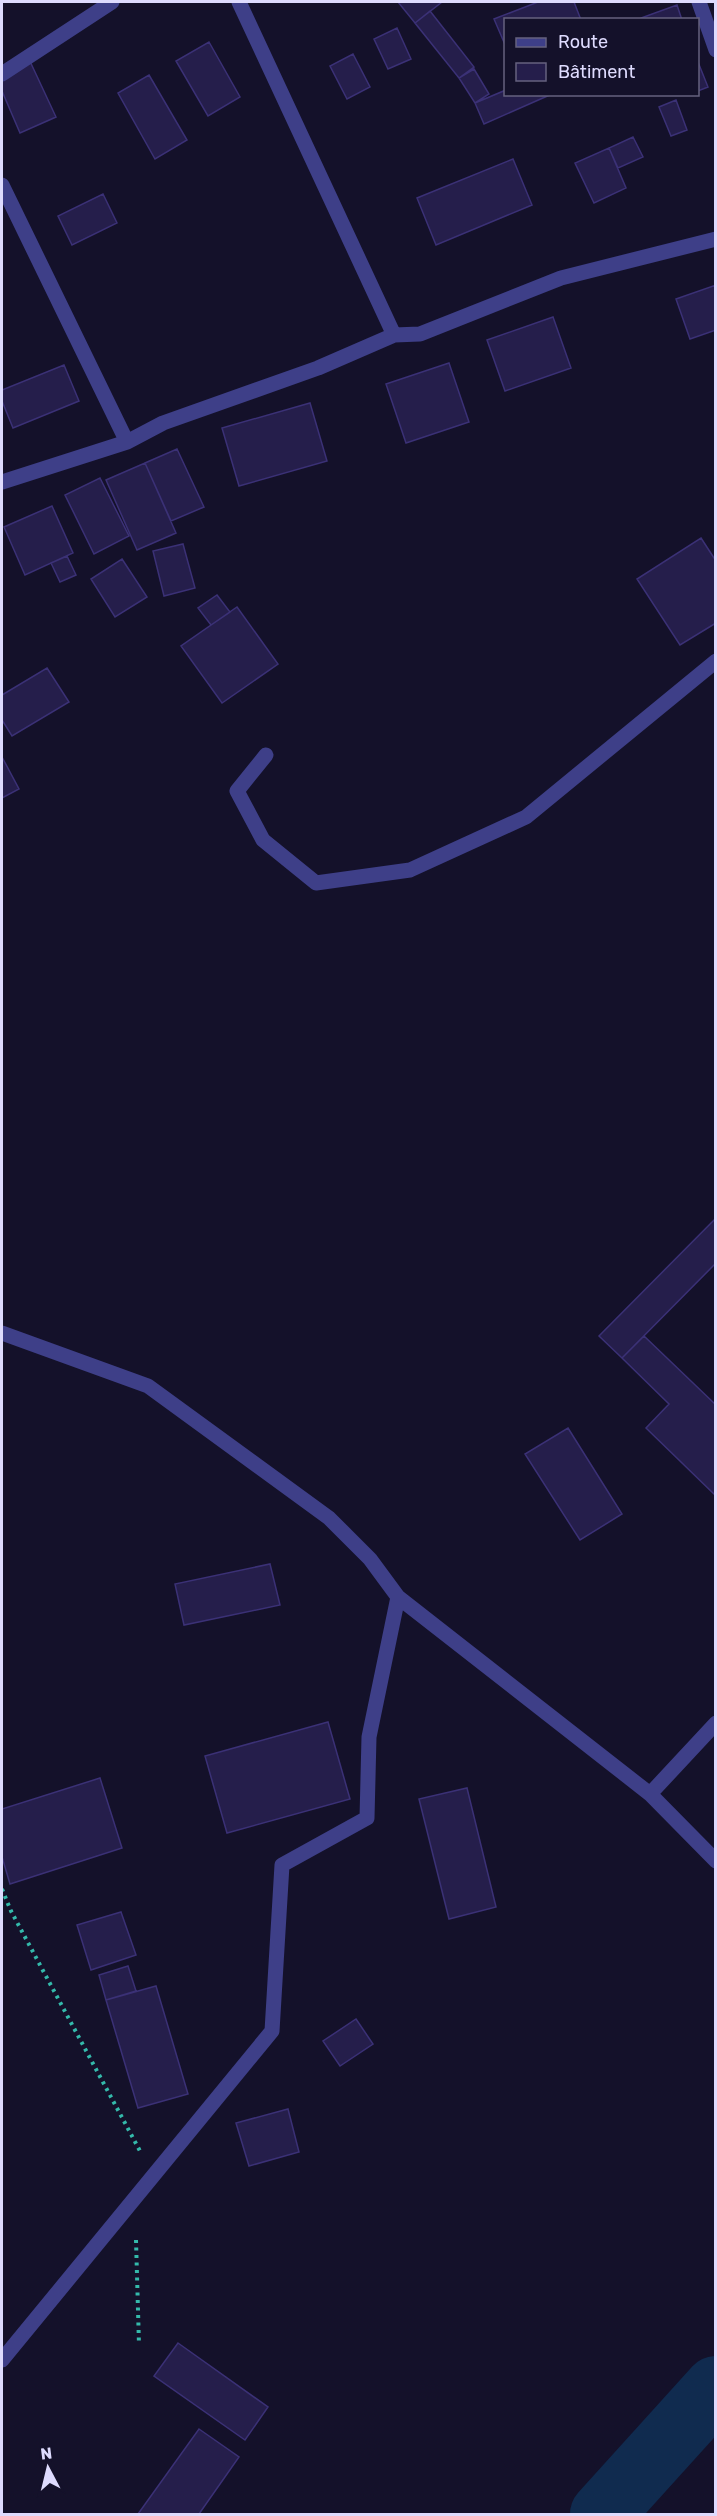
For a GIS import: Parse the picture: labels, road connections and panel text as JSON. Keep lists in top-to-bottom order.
{
  "legend": ["Route", "Bâtiment"],
  "north": "top"
}
